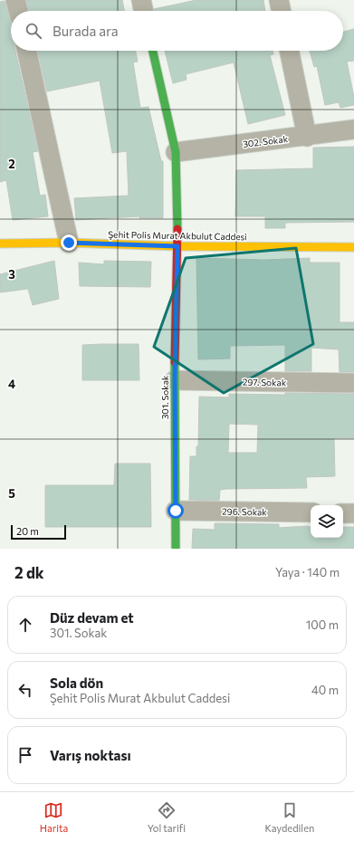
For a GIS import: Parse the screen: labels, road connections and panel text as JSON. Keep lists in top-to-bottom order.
{
  "streets": {
    "street": [
      "302. Sokak",
      "Şehit Polis Murat Akbulut Caddesi",
      "297. Sokak",
      "301. Sokak",
      "296. Sokak"
    ]
  },
  "crossings": [
    ["302. Sokak", "301. Sokak"],
    ["Şehit Polis Murat Akbulut Caddesi", "301. Sokak"],
    ["297. Sokak", "301. Sokak"],
    ["301. Sokak", "296. Sokak"]
  ],
  "scale_bar": "20 m",
  "page": {
    "search": "Burada ara",
    "scale": "20 m",
    "heading": ["2 dk", "Yaya · 140 m"],
    "list": [
      ["Düz devam et", "301. Sokak", "100 m"],
      ["Sola dön", "Şehit Polis Murat Akbulut Caddesi", "40 m"],
      "Varış noktası"
    ],
    "nav": ["Harita", "Yol tarifi", "Kaydedilen"]
  },
  "grid": {
    "rows": [
      "2",
      "3",
      "4",
      "5"
    ]
  }
}
